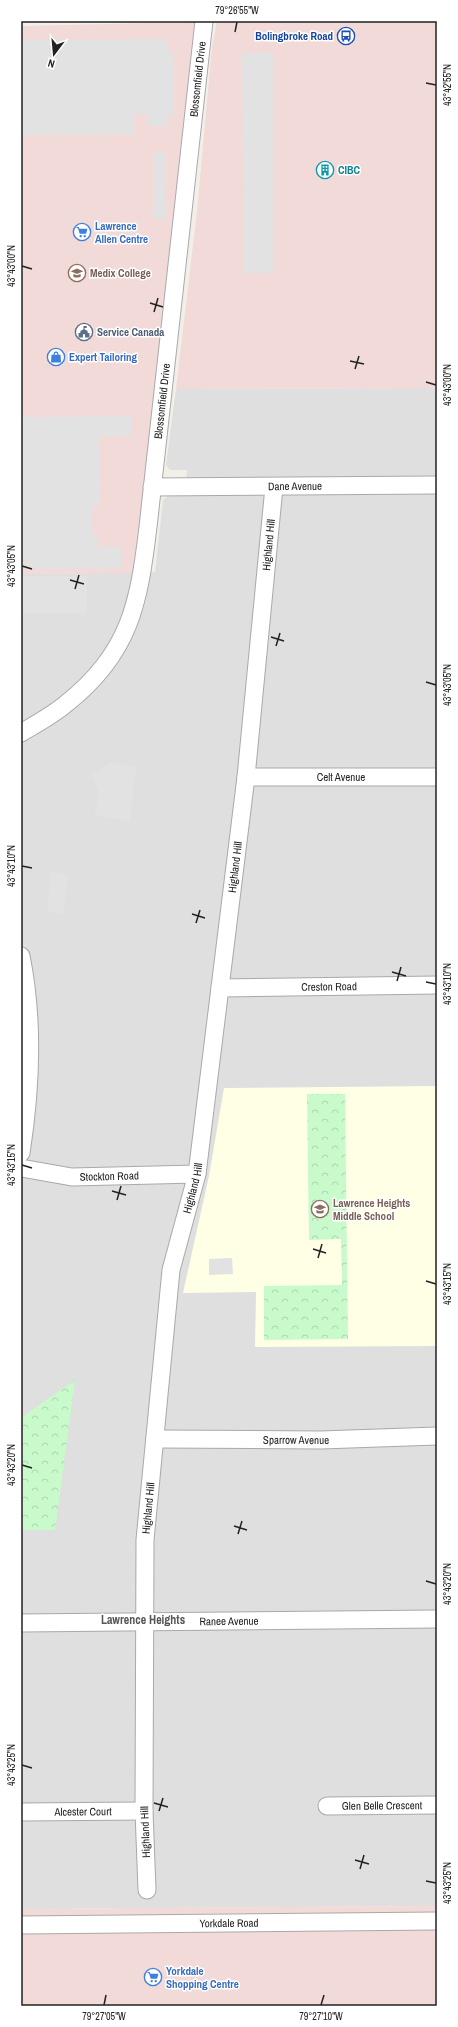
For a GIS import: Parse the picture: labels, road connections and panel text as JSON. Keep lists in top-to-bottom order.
{
  "streets": {
    "street": [
      "Blossomfield Drive",
      "Dane Avenue",
      "Highland Hill",
      "Celt Avenue",
      "Creston Road",
      "Stockton Road",
      "Sparrow Avenue",
      "Ranee Avenue",
      "Glen Belle Crescent",
      "Alcester Court",
      "Yorkdale Road"
    ]
  },
  "crossings": [
    ["Blossomfield Drive", "Dane Avenue"],
    ["Dane Avenue", "Highland Hill"],
    ["Highland Hill", "Celt Avenue"],
    ["Highland Hill", "Creston Road"],
    ["Highland Hill", "Stockton Road"],
    ["Highland Hill", "Sparrow Avenue"],
    ["Highland Hill", "Ranee Avenue"],
    ["Highland Hill", "Alcester Court"]
  ],
  "districts": ["Lawrence Heights"],
  "places": {
    "bus stop": ["Bolingbroke Road"],
    "building": ["CIBC"],
    "supermarket": ["Lawrence Allen Centre", "Yorkdale Shopping Centre"],
    "school or university": ["Medix College", "Lawrence Heights Middle School"],
    "public building": ["Service Canada"],
    "shop": ["Expert Tailoring"]
  },
  "north": "bottom",
  "coordinates": [
    "79°26'55\"W",
    "43°42'55\"N",
    "43°43'00\"N",
    "43°43'05\"N",
    "43°43'10\"N",
    "43°43'15\"N",
    "43°43'20\"N",
    "43°43'25\"N",
    "79°27'05\"W",
    "79°27'10\"W"
  ]
}
